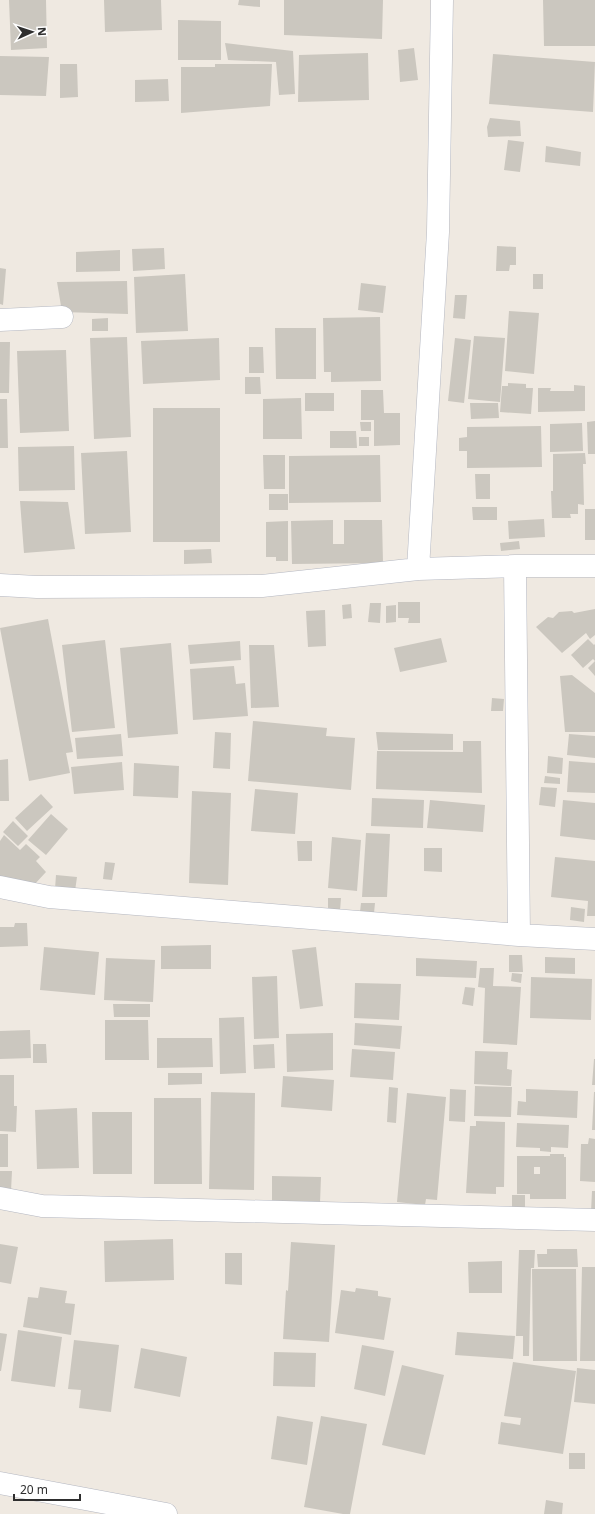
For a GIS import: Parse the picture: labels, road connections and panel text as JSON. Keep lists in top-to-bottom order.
{
  "scale_bar": "20 m",
  "north": "right"
}
